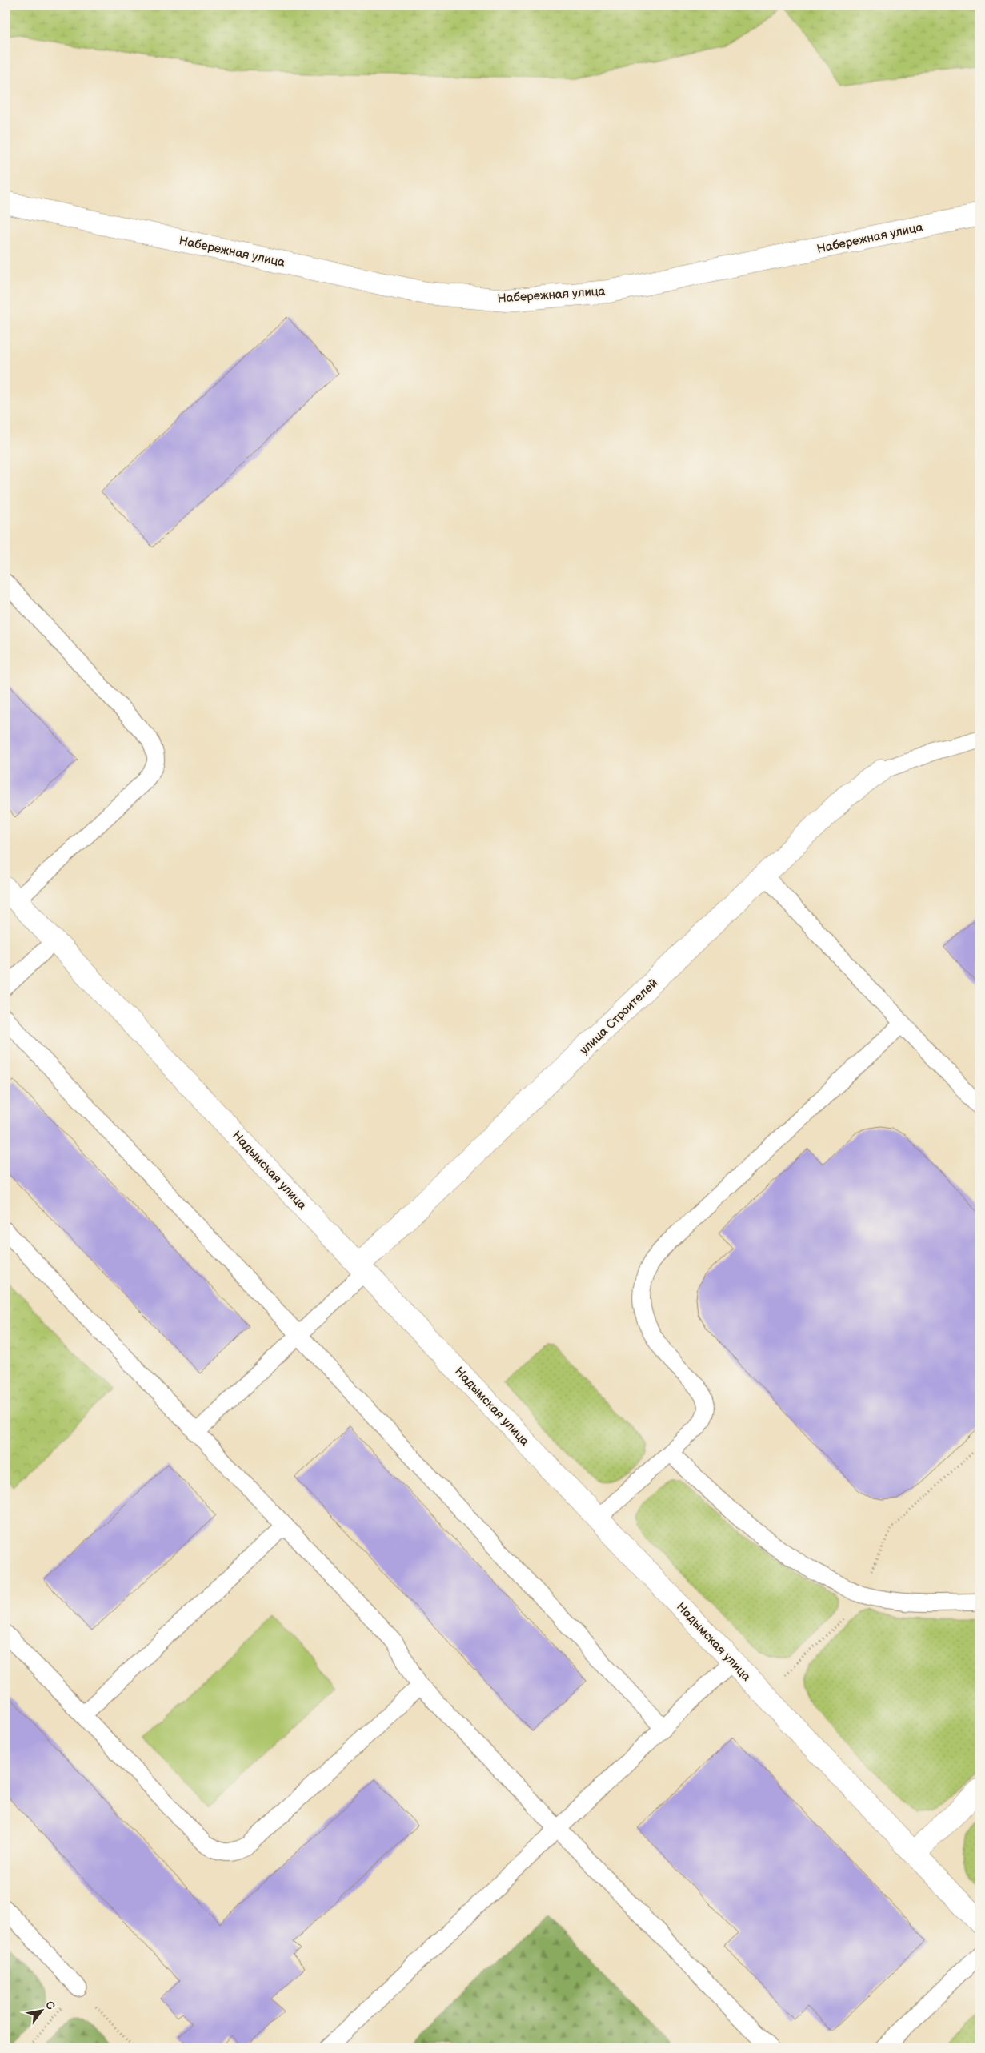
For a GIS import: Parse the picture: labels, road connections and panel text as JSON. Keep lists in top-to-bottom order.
{
  "streets": {
    "street": ["Набережная улица", "улица Строителей", "Надымская улица"]
  },
  "crossings": [
    ["улица Строителей", "Надымская улица"]
  ],
  "north": "top right"
}
